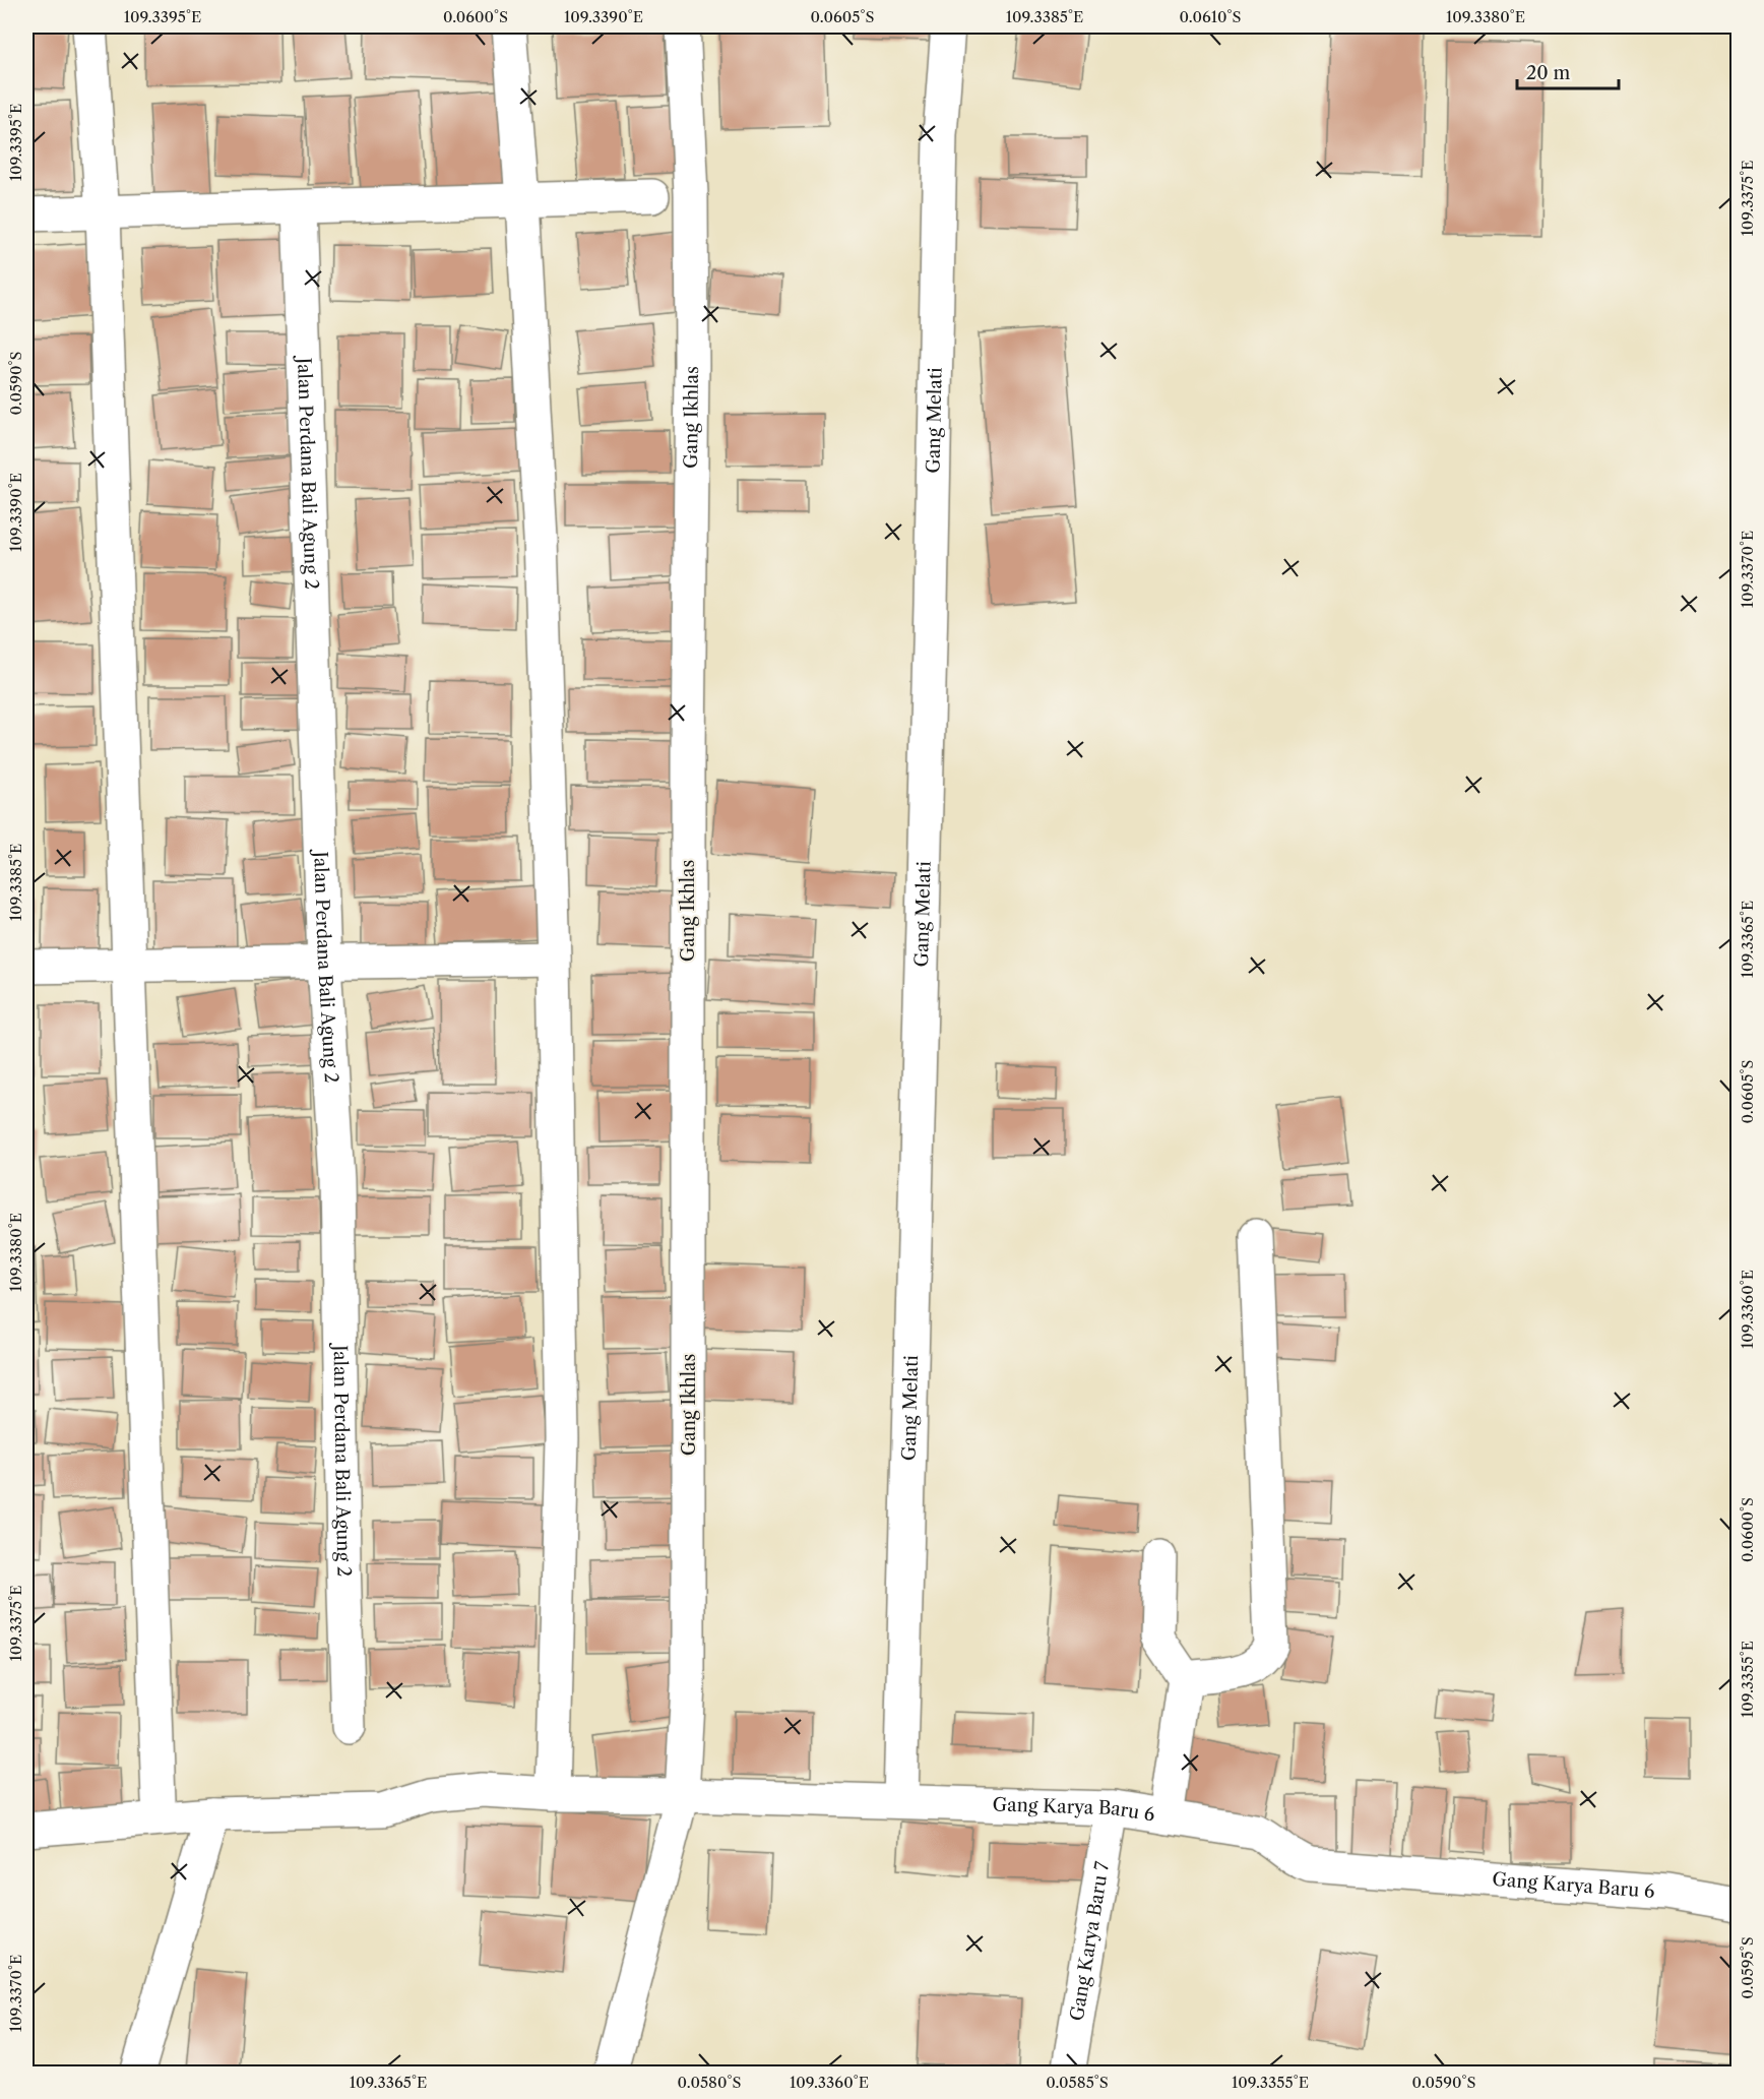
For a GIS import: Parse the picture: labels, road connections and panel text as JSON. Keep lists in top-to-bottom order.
{
  "streets": {
    "street": [
      "Gang Ikhlas",
      "Gang Melati",
      "Jalan Perdana Bali Agung 2",
      "Gang Karya Baru 6",
      "Gang Karya Baru 7"
    ]
  },
  "crossings": [
    ["Gang Ikhlas", "Gang Karya Baru 6"],
    ["Gang Melati", "Gang Karya Baru 6"],
    ["Gang Karya Baru 6", "Gang Karya Baru 7"]
  ],
  "scale_bar": "20 m",
  "coordinates": [
    "109.3395°E",
    "0.0600°S",
    "109.3390°E",
    "0.0605°S",
    "109.3385°E",
    "0.0610°S",
    "109.3380°E",
    "109.3375°E",
    "0.0590°S",
    "109.3370°E",
    "109.3365°E",
    "109.3360°E",
    "109.3355°E",
    "0.0595°S",
    "0.0580°S",
    "0.0585°S"
  ]
}
